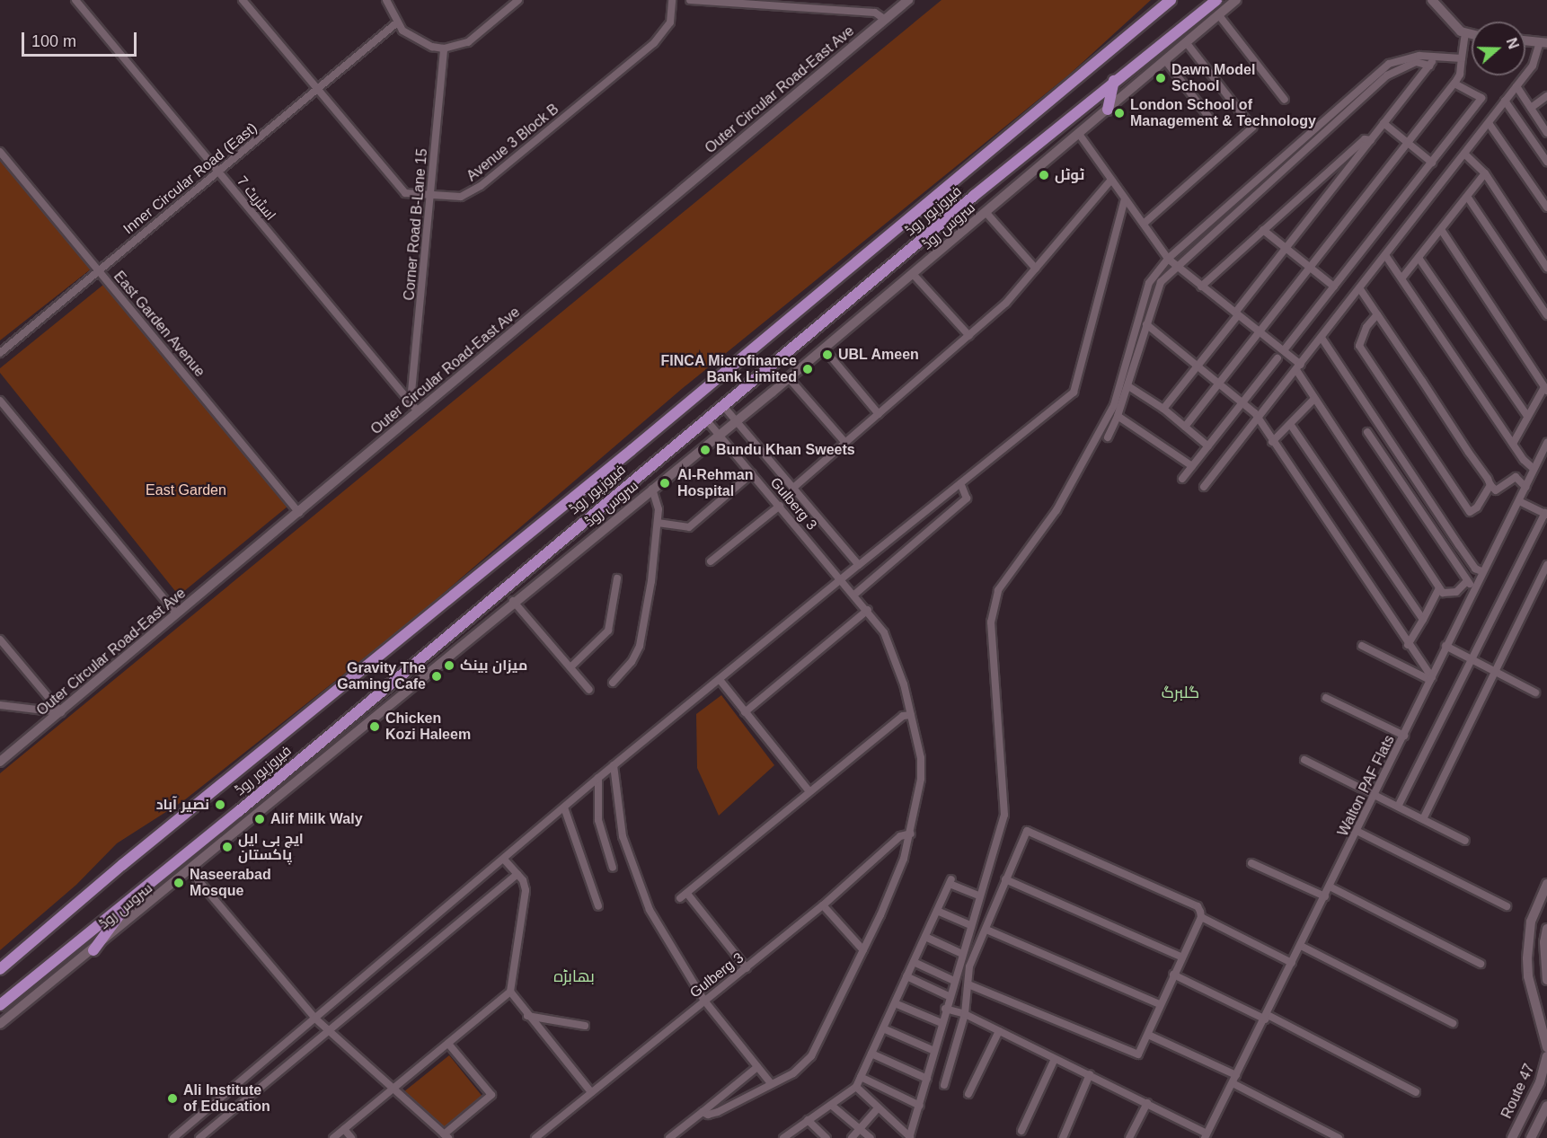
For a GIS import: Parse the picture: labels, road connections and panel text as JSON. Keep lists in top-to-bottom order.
{
  "streets": {
    "main road": ["فیروزپور روڈ"],
    "street": [
      "Outer Circular Road-East Ave",
      "Avenue 3 Block B",
      "Inner Circular Road (East)",
      "اسٹریٹ 7",
      "Corner Road B-Lane 15",
      "سروس روڈ",
      "East Garden Avenue",
      "Gulberg 3",
      "Walton PAF Flats",
      "Route 47"
    ]
  },
  "crossings": [
    ["Outer Circular Road-East Ave", "اسٹریٹ 7"],
    ["Outer Circular Road-East Ave", "East Garden Avenue"],
    ["Avenue 3 Block B", "Inner Circular Road (East)"],
    ["Avenue 3 Block B", "Corner Road B-Lane 15"],
    ["Inner Circular Road (East)", "اسٹریٹ 7"],
    ["Inner Circular Road (East)", "East Garden Avenue"],
    ["اسٹریٹ 7", "Corner Road B-Lane 15"],
    ["فیروزپور روڈ", "Gulberg 3"],
    ["سروس روڈ", "Gulberg 3"]
  ],
  "districts": ["گلبرگ", "بھابڑہ"],
  "parks": ["East Garden"],
  "places": [
    "Dawn Model School",
    "London School of Management & Technology",
    "ٹوٹل",
    "UBL Ameen",
    "FINCA Microfinance Bank Limited",
    "Bundu Khan Sweets",
    "Al-Rehman Hospital",
    "میزان بینک",
    "Gravity The Gaming Cafe",
    "Chicken Kozi Haleem",
    "نصیر آباد",
    "Alif Milk Waly",
    "ایچ بی ایل پاکستان",
    "Naseerabad Mosque",
    "Ali Institute of Education"
  ],
  "scale_bar": "100 m",
  "north": "right"
}
